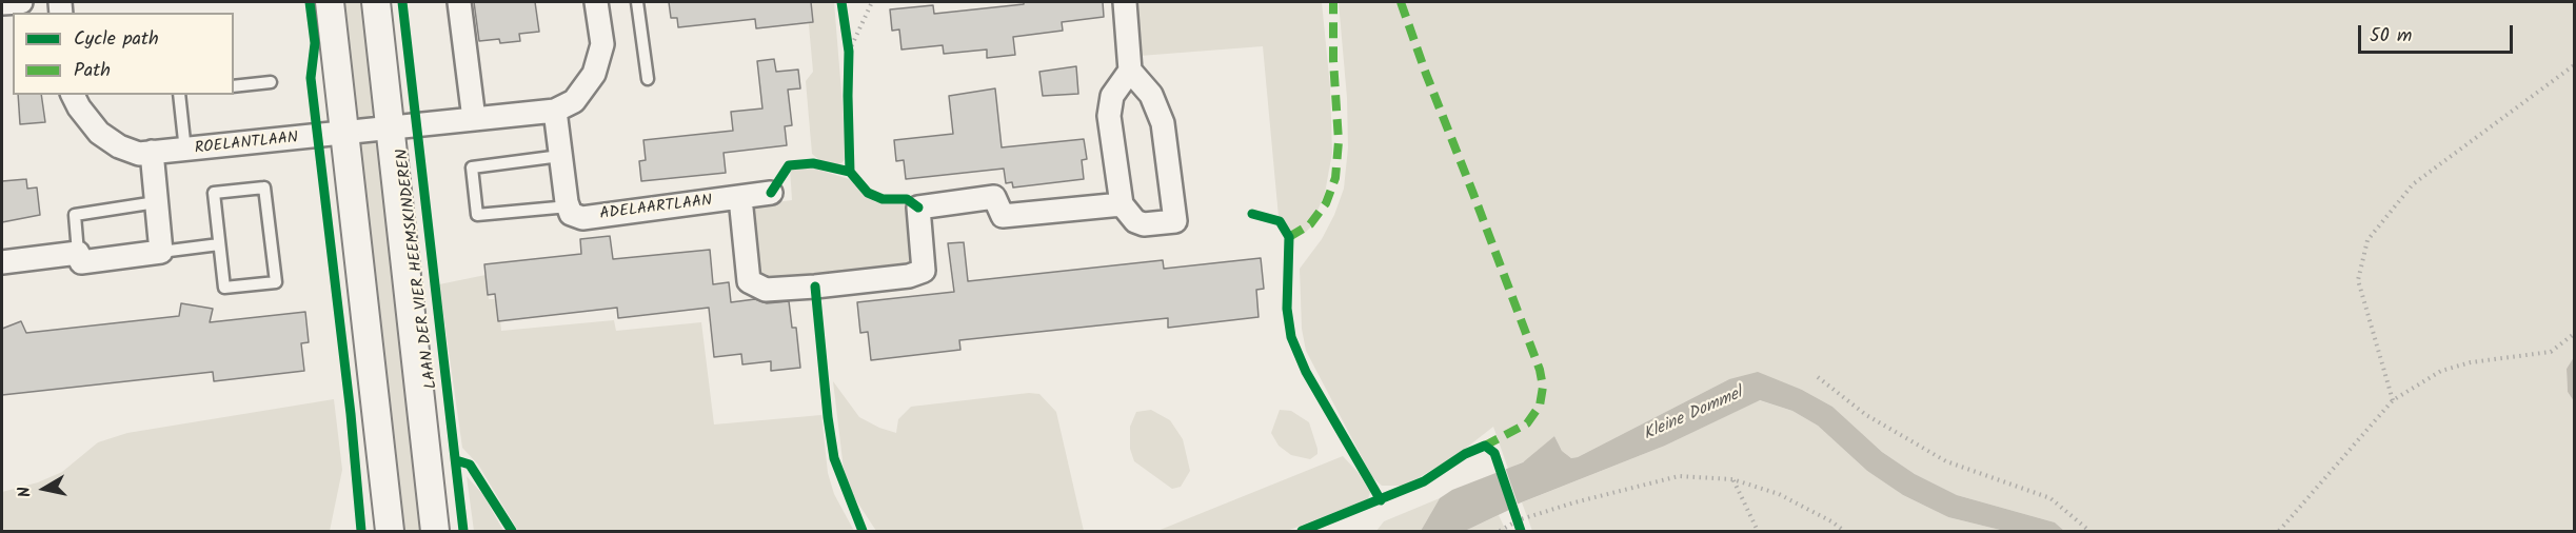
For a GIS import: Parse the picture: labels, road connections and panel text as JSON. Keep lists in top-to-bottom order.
{
  "streets": {
    "street": ["ROELANTLAAN", "ADELAARTLAAN", "LAAN DER VIER HEEMSKINDEREN"]
  },
  "crossings": [
    ["ROELANTLAAN", "LAAN DER VIER HEEMSKINDEREN"]
  ],
  "water": ["Kleine Dommel"],
  "legend": ["Cycle path", "Path"],
  "scale_bar": "50 m",
  "north": "left"
}
